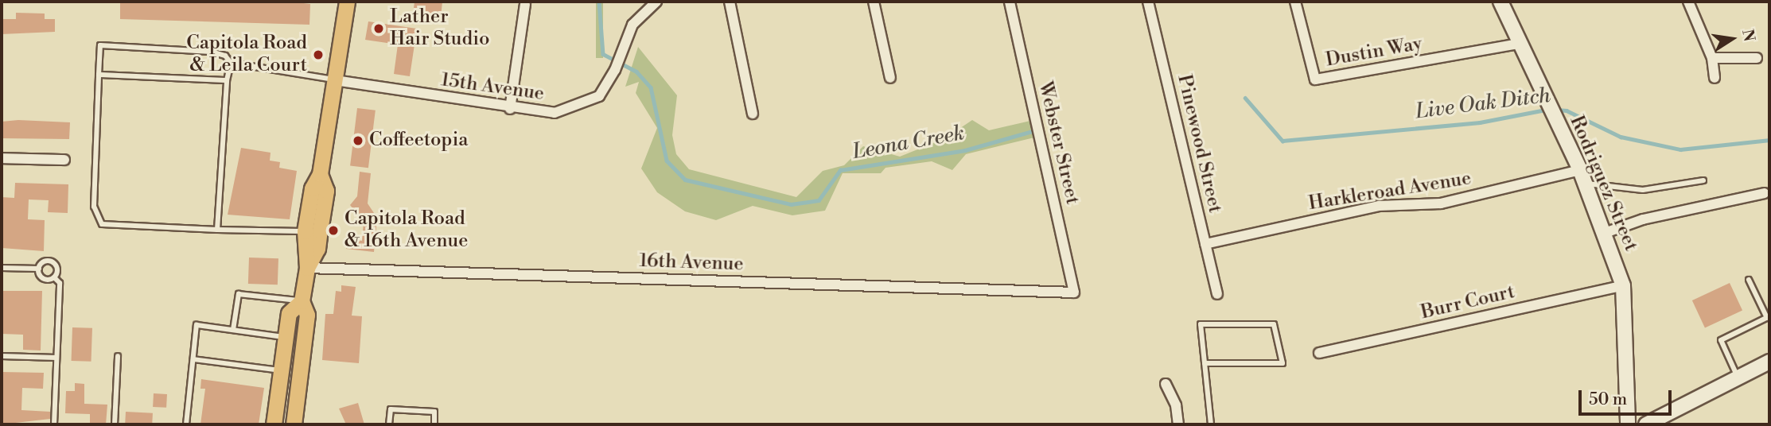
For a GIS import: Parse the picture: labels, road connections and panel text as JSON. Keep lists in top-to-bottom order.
{
  "streets": {
    "street": [
      "Dustin Way",
      "15th Avenue",
      "Webster Street",
      "Pinewood Street",
      "Rodriguez Street",
      "Harkleroad Avenue",
      "16th Avenue",
      "Burr Court"
    ]
  },
  "crossings": [
    ["Dustin Way", "Rodriguez Street"],
    ["Webster Street", "16th Avenue"],
    ["Pinewood Street", "Harkleroad Avenue"],
    ["Rodriguez Street", "Harkleroad Avenue"],
    ["Rodriguez Street", "Burr Court"]
  ],
  "water": ["Live Oak Ditch", "Leona Creek"],
  "places": [
    "Lather Hair Studio",
    "Capitola Road & Leila Court",
    "Coffeetopia",
    "Capitola Road & 16th Avenue"
  ],
  "scale_bar": "50 m",
  "north": "right"
}
